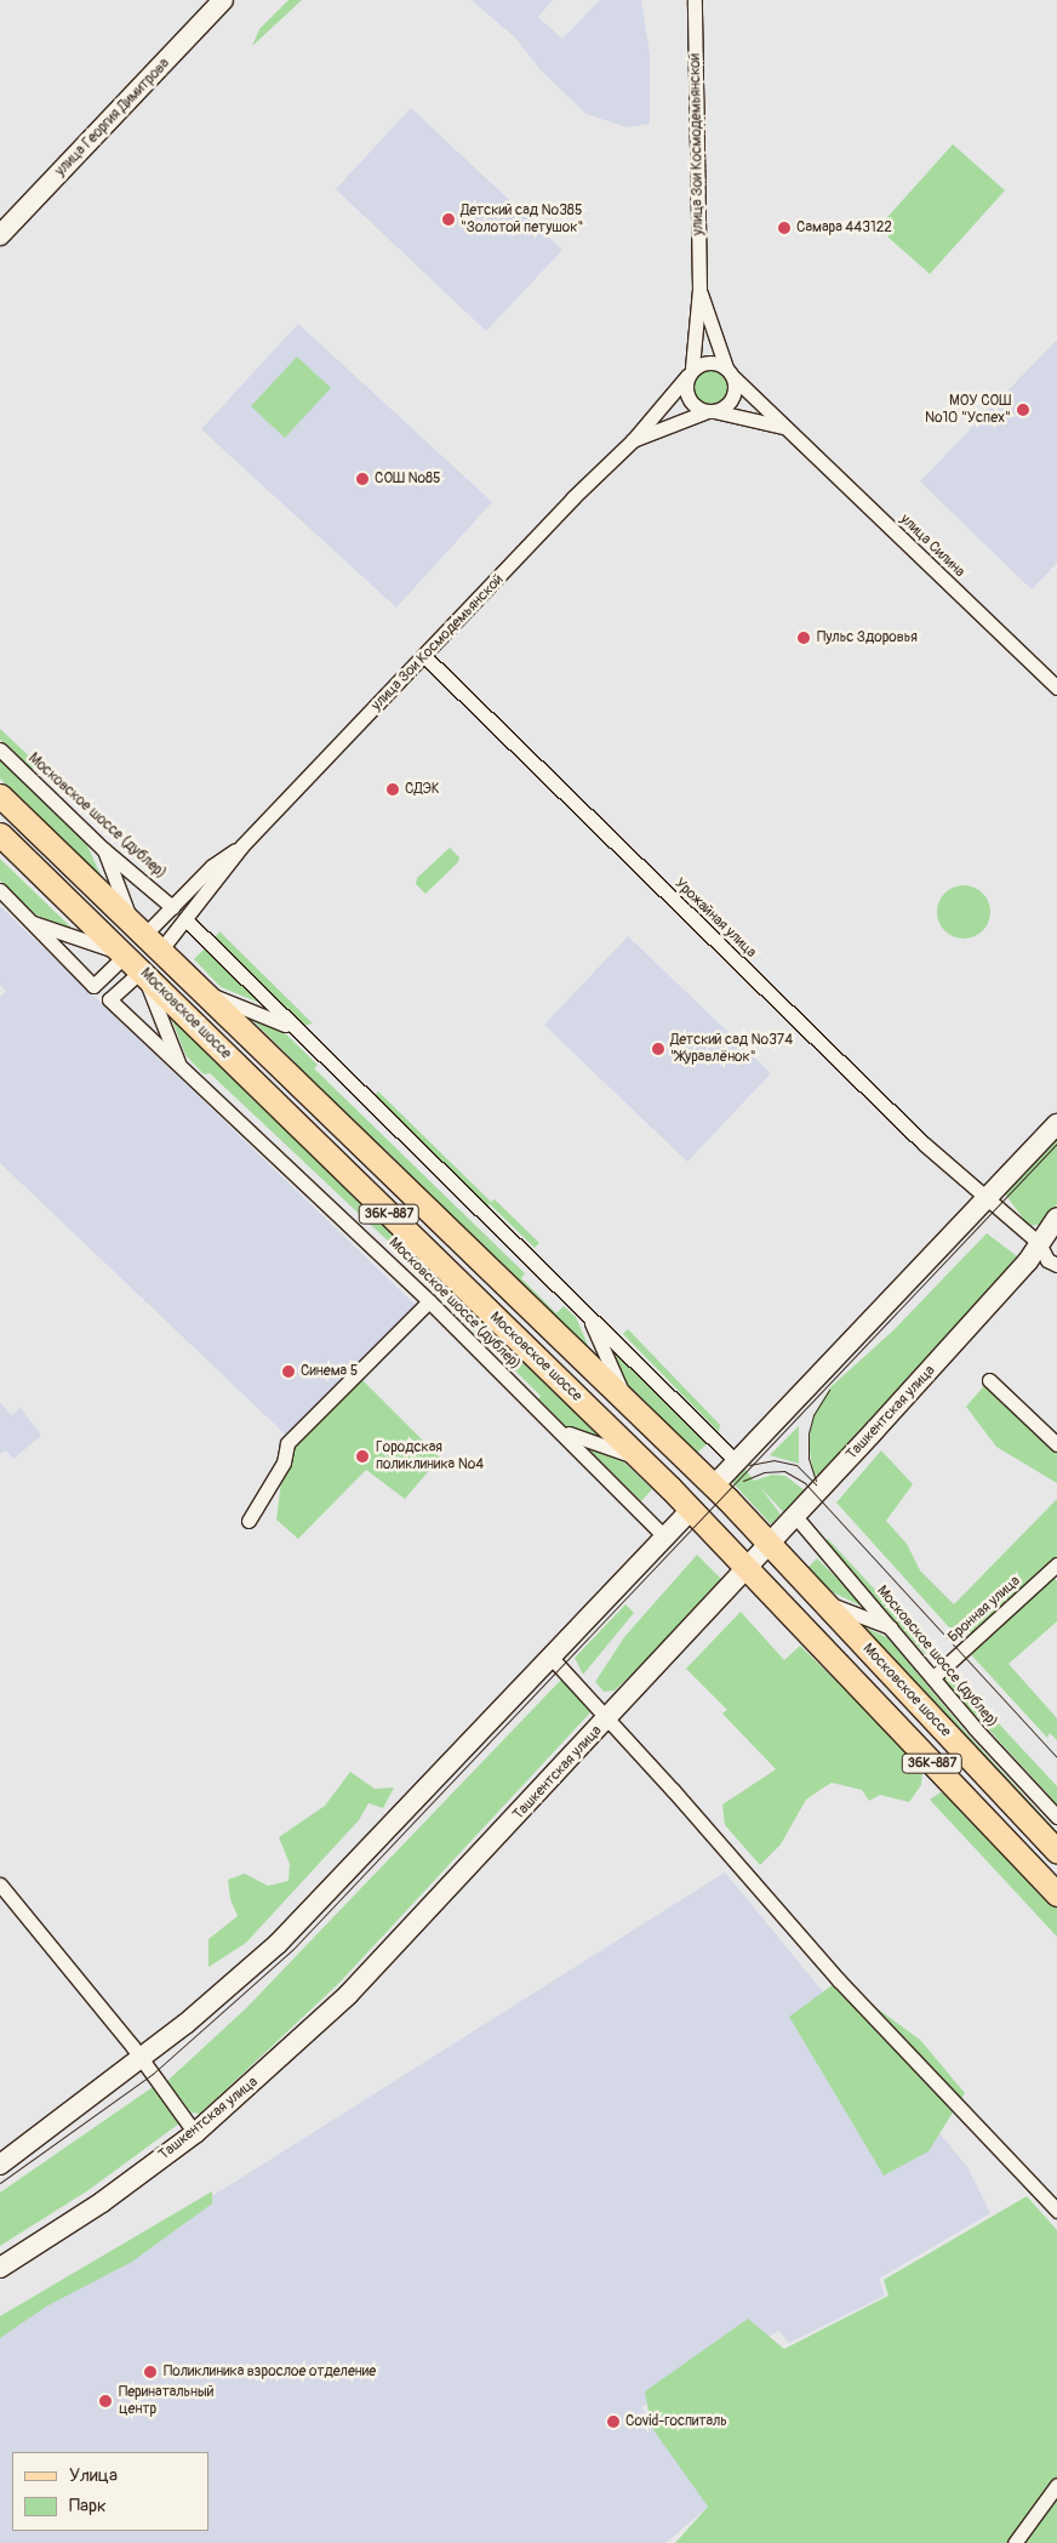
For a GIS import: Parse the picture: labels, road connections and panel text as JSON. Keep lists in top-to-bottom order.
{
  "streets": {
    "main road": [
      "улица Георгия Димитрова",
      "улица Зои Космодемьянской",
      "Московское шоссе",
      "36К-887",
      "Ташкентская улица"
    ],
    "street": [
      "улица Силина",
      "Московское шоссе (дублер)",
      "Урожайная улица",
      "Бронная улица"
    ]
  },
  "crossings": [
    ["улица Зои Космодемьянской", "улица Силина"],
    ["улица Зои Космодемьянской", "Московское шоссе (дублер)"],
    ["улица Зои Космодемьянской", "Урожайная улица"],
    ["улица Зои Космодемьянской", "Московское шоссе"],
    ["Московское шоссе (дублер)", "Ташкентская улица"],
    ["Московское шоссе (дублер)", "Бронная улица"],
    ["Урожайная улица", "Ташкентская улица"],
    ["Московское шоссе", "Ташкентская улица"]
  ],
  "places": [
    "Детский сад №385 \"Золотой петушок\"",
    "Самара 443122",
    "МОУ СОШ №10 \"Успех\"",
    "СОШ №85",
    "Пульс Здоровья",
    "СДЭК",
    "Детский сад №374 \"Журавлёнок\"",
    "Синема 5",
    "Городская поликлиника №4",
    "Поликлиника взрослое отделение",
    "Перинатальный центр",
    "Covid-госпиталь"
  ],
  "legend": ["Улица", "Парк"]
}
